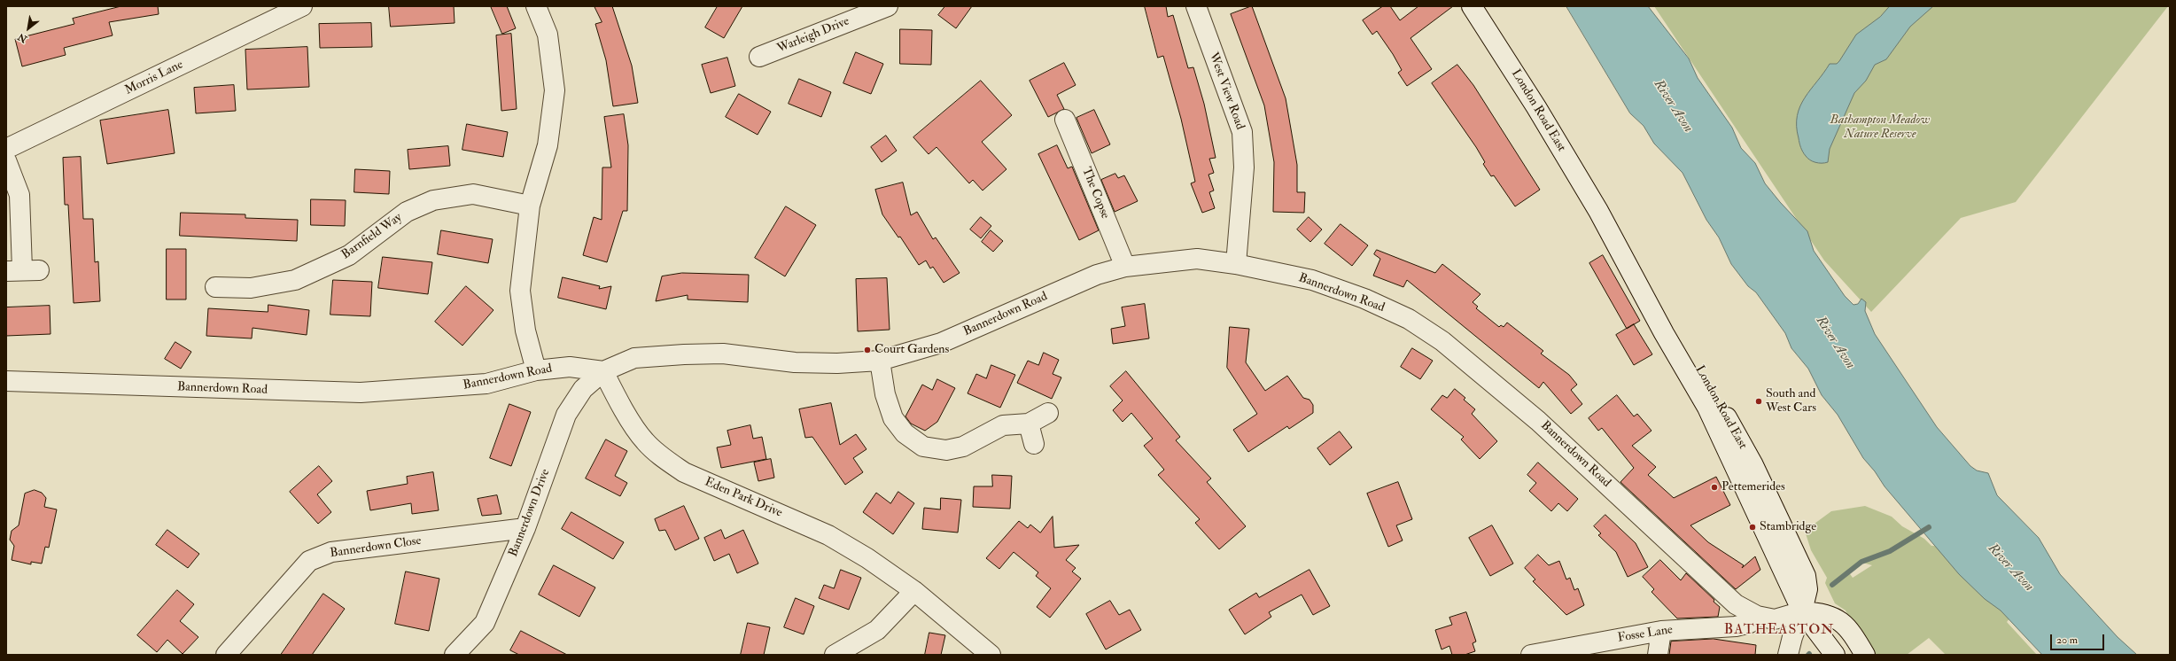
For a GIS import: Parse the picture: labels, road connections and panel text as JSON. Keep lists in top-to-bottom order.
{
  "streets": {
    "street": [
      "Warleigh Drive",
      "Morris Lane",
      "West View Road",
      "London Road East",
      "The Copse",
      "Barnfield Way",
      "Bannerdown Road",
      "Eden Park Drive",
      "Bannerdown Drive",
      "Bannerdown Close",
      "Fosse Lane"
    ]
  },
  "crossings": [
    ["West View Road", "Bannerdown Road"],
    ["London Road East", "Bannerdown Road"],
    ["The Copse", "Bannerdown Road"],
    ["Bannerdown Road", "Eden Park Drive"],
    ["Bannerdown Road", "Bannerdown Drive"],
    ["Bannerdown Road", "Fosse Lane"],
    ["Eden Park Drive", "Bannerdown Drive"],
    ["Bannerdown Drive", "Bannerdown Close"]
  ],
  "districts": ["BATHEASTON"],
  "water": ["River Avon"],
  "parks": ["Bathampton Meadow Nature Reserve"],
  "places": [
    "Court Gardens",
    "South and West Cars",
    "Pettemerides",
    "Stambridge"
  ],
  "scale_bar": "20 m",
  "north": "bottom left"
}
